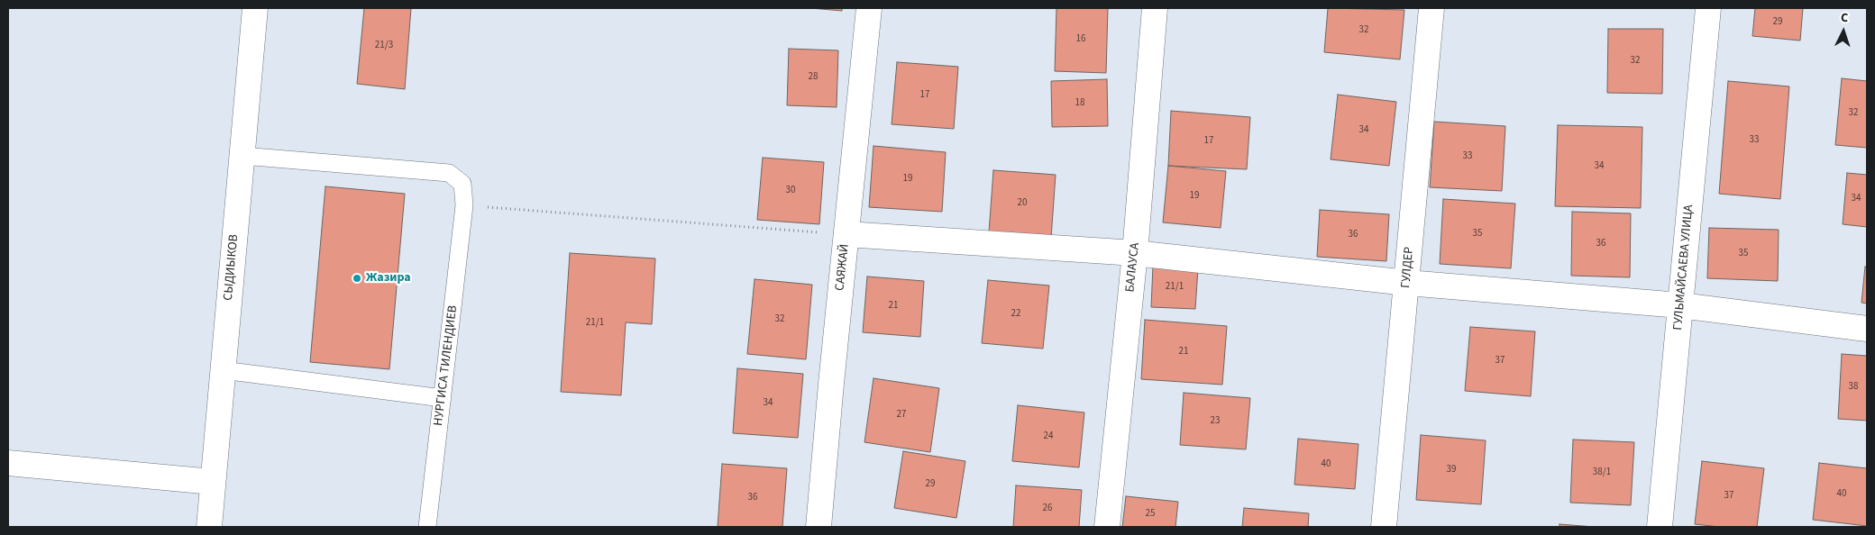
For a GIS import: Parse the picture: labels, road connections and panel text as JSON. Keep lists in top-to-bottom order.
{
  "streets": {
    "street": [
      "СЫДИЫКОВ",
      "САЯЖАЙ",
      "БАЛАУСА",
      "ГУЛДЕР",
      "ГУЛЬМАЙСАЕВА УЛИЦА"
    ],
    "lane": ["НУРГИСА ТИЛЕНДИЕВ"]
  },
  "crossings": [
    ["СЫДИЫКОВ", "НУРГИСА ТИЛЕНДИЕВ"]
  ],
  "places": ["Жазира"],
  "house_numbers": [
    "29",
    "32",
    "16",
    "21/3",
    "32",
    "28",
    "17",
    "18",
    "32",
    "34",
    "33",
    "17",
    "33",
    "34",
    "19",
    "30",
    "19",
    "34",
    "20",
    "35",
    "36",
    "36",
    "35",
    "21/1",
    "21",
    "22",
    "32",
    "21/1",
    "21",
    "37",
    "38",
    "34",
    "27",
    "23",
    "24",
    "40",
    "39",
    "38/1",
    "29",
    "40",
    "37",
    "36",
    "26",
    "25"
  ],
  "north": "top"
}
